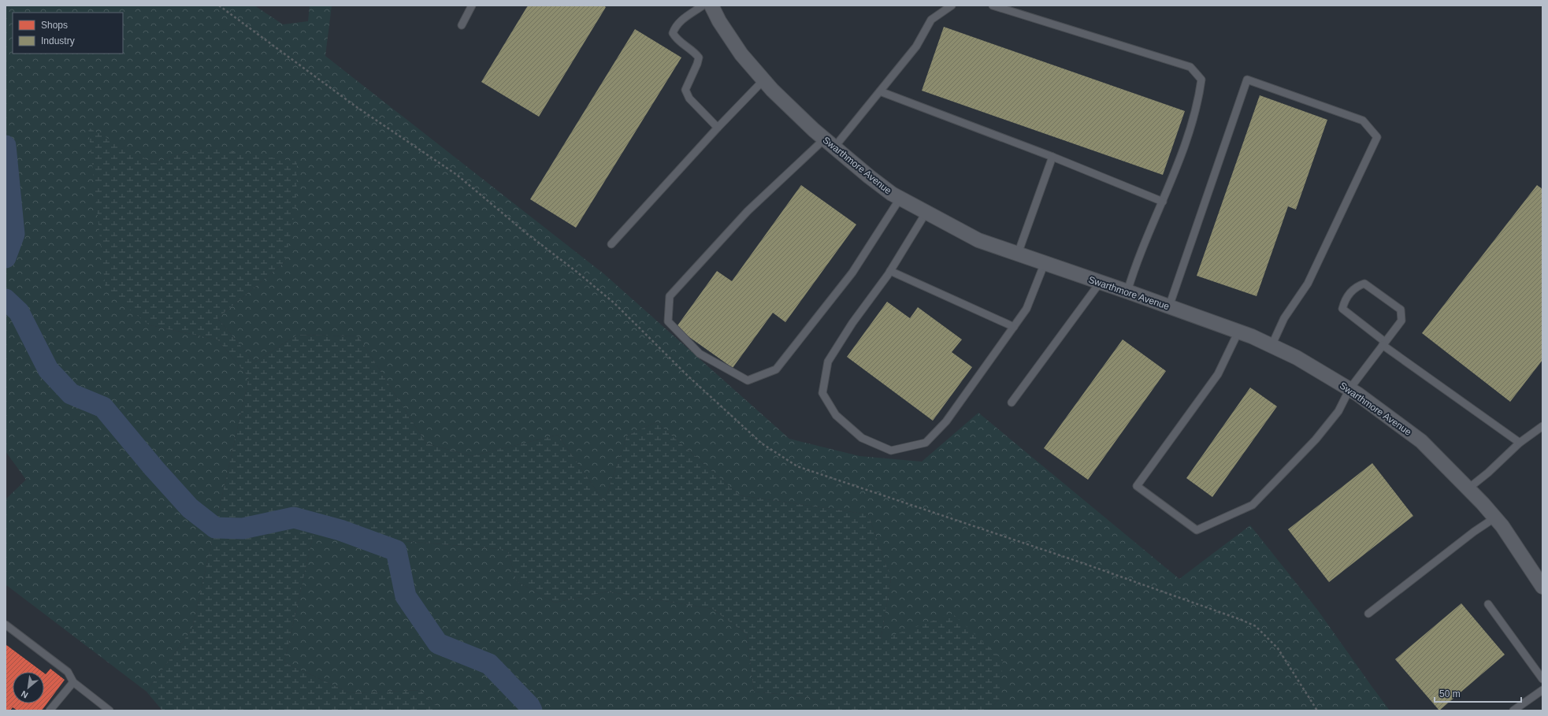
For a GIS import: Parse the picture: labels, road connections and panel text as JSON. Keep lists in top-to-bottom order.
{
  "streets": {
    "street": ["Swarthmore Avenue"]
  },
  "legend": ["Shops", "Industry"],
  "scale_bar": "50 m",
  "north": "bottom left"
}
